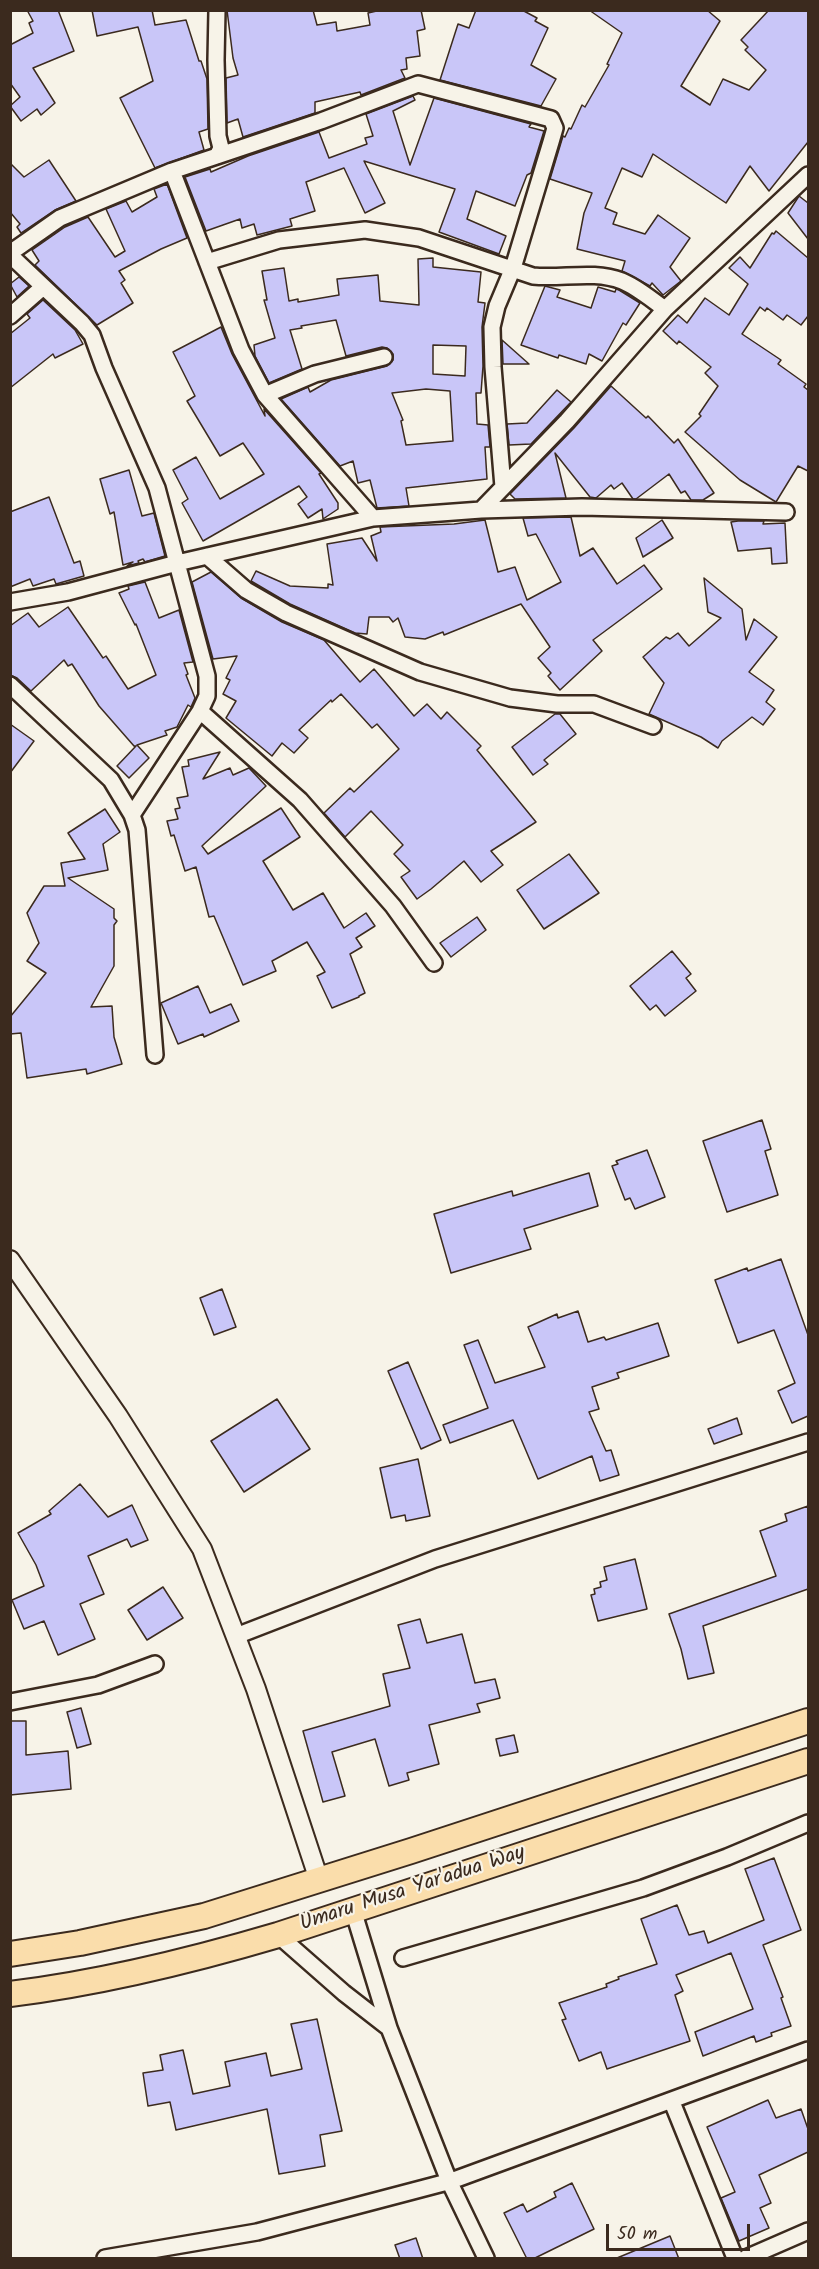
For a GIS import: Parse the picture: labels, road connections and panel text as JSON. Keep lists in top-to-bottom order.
{
  "streets": {
    "main road": ["Umaru Musa Yar'adua Way"]
  },
  "scale_bar": "50 m"
}
